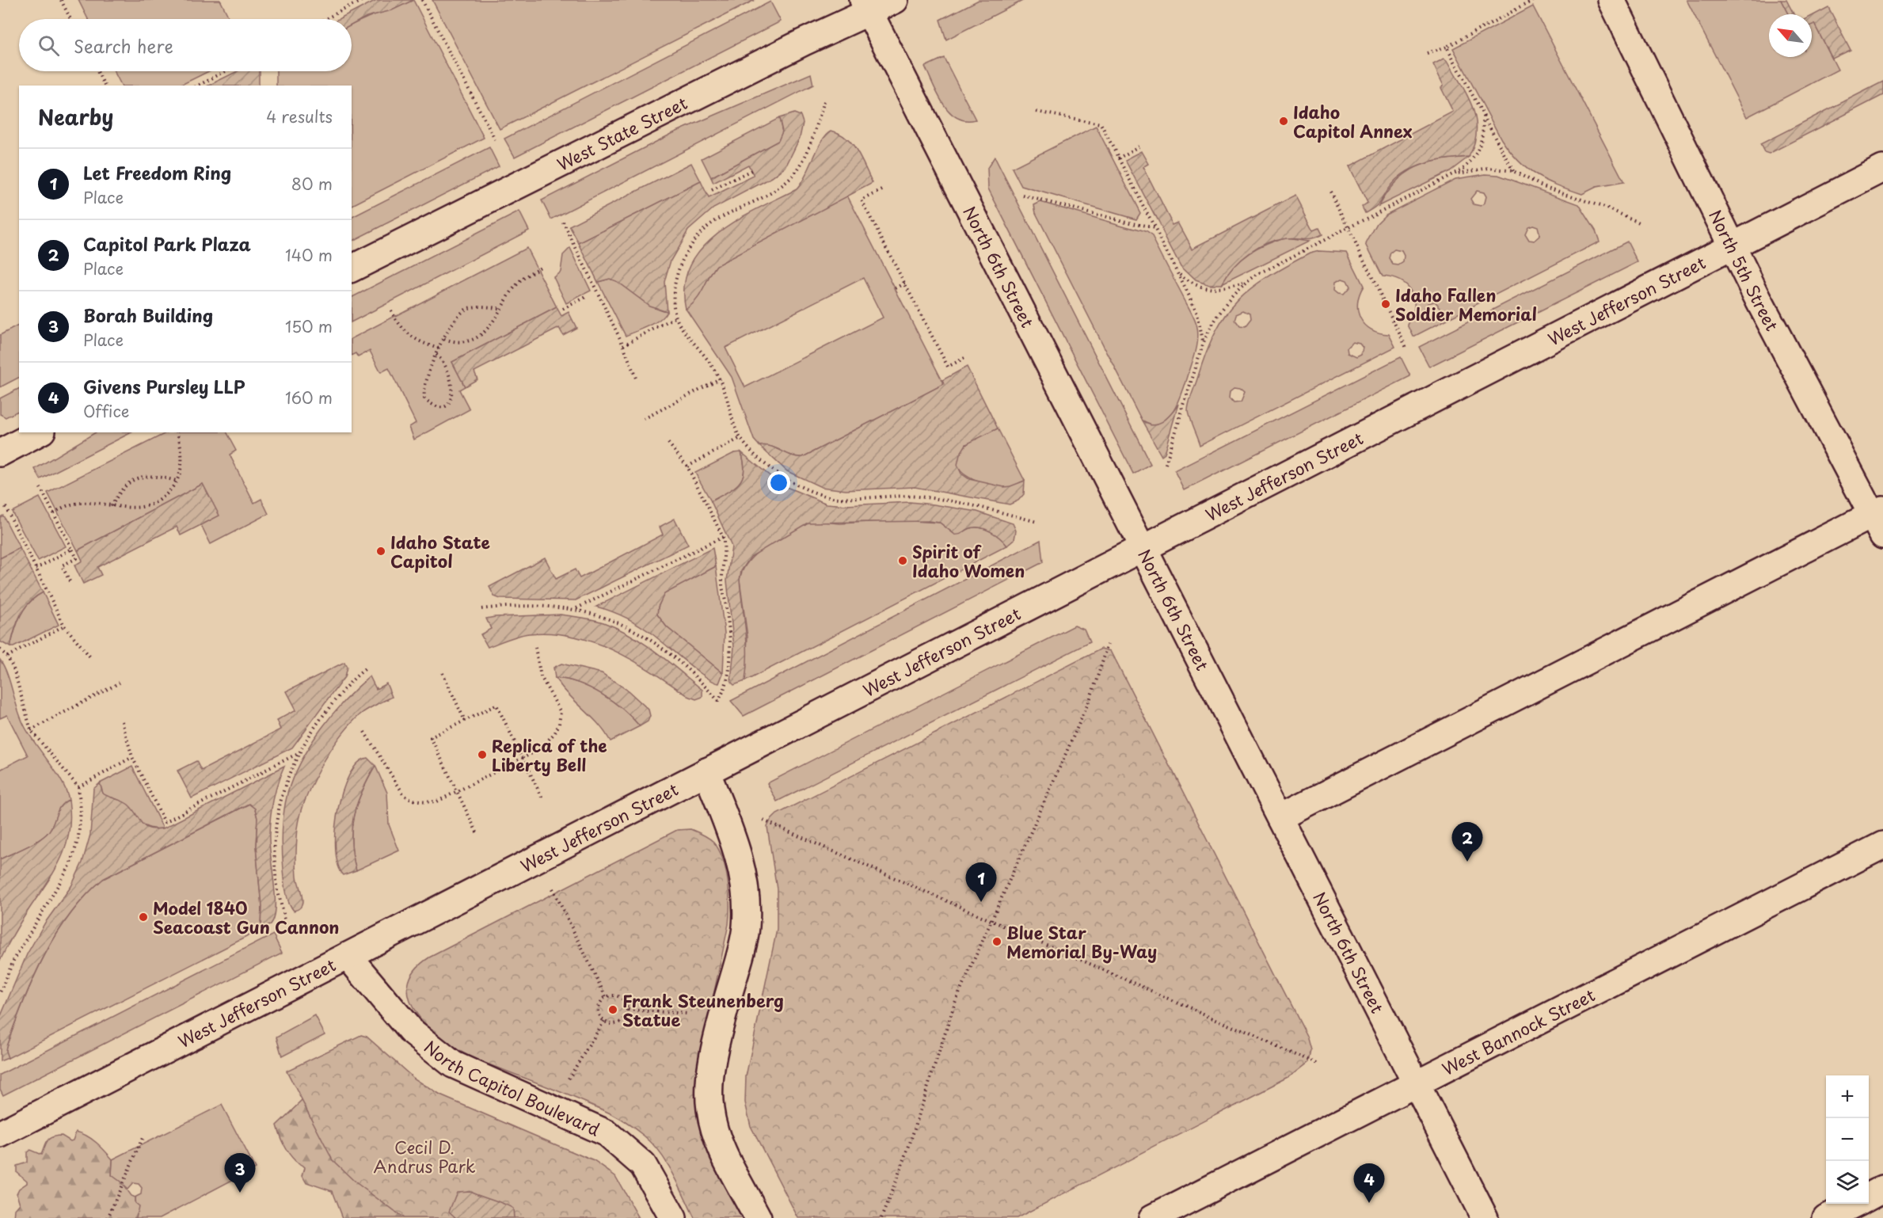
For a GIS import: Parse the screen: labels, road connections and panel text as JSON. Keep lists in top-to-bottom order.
{
  "streets": {
    "street": [
      "West State Street",
      "North 6th Street",
      "North 5th Street",
      "West Jefferson Street",
      "West Bannock Street",
      "North Capitol Boulevard"
    ]
  },
  "crossings": [
    ["West State Street", "North 6th Street"],
    ["North 6th Street", "West Jefferson Street"],
    ["North 6th Street", "West Bannock Street"],
    ["North 5th Street", "West Jefferson Street"],
    ["West Jefferson Street", "North Capitol Boulevard"]
  ],
  "parks": ["Cecil D. Andrus Park"],
  "places": [
    "Idaho Capitol Annex",
    "Idaho Fallen Soldier Memorial",
    "Idaho State Capitol",
    "Spirit of Idaho Women",
    "Replica of the Liberty Bell",
    "Model 1840 Seacoast Gun Cannon",
    "Blue Star Memorial By-Way",
    "Frank Steunenberg Statue"
  ],
  "north": "top left",
  "page": {
    "search": "Search here",
    "heading": ["Nearby", "4 results"],
    "list": [
      {
        "mark": "1",
        "name": "Let Freedom Ring",
        "note": "Place",
        "value": "80 m"
      },
      {
        "mark": "2",
        "name": "Capitol Park Plaza",
        "note": "Place",
        "value": "140 m"
      },
      {
        "mark": "3",
        "name": "Borah Building",
        "note": "Place",
        "value": "150 m"
      },
      {
        "mark": "4",
        "name": "Givens Pursley LLP",
        "note": "Office",
        "value": "160 m"
      }
    ],
    "pins": [
      "2",
      "1",
      "3",
      "4"
    ],
    "map_buttons": ["+", "−"]
  }
}
